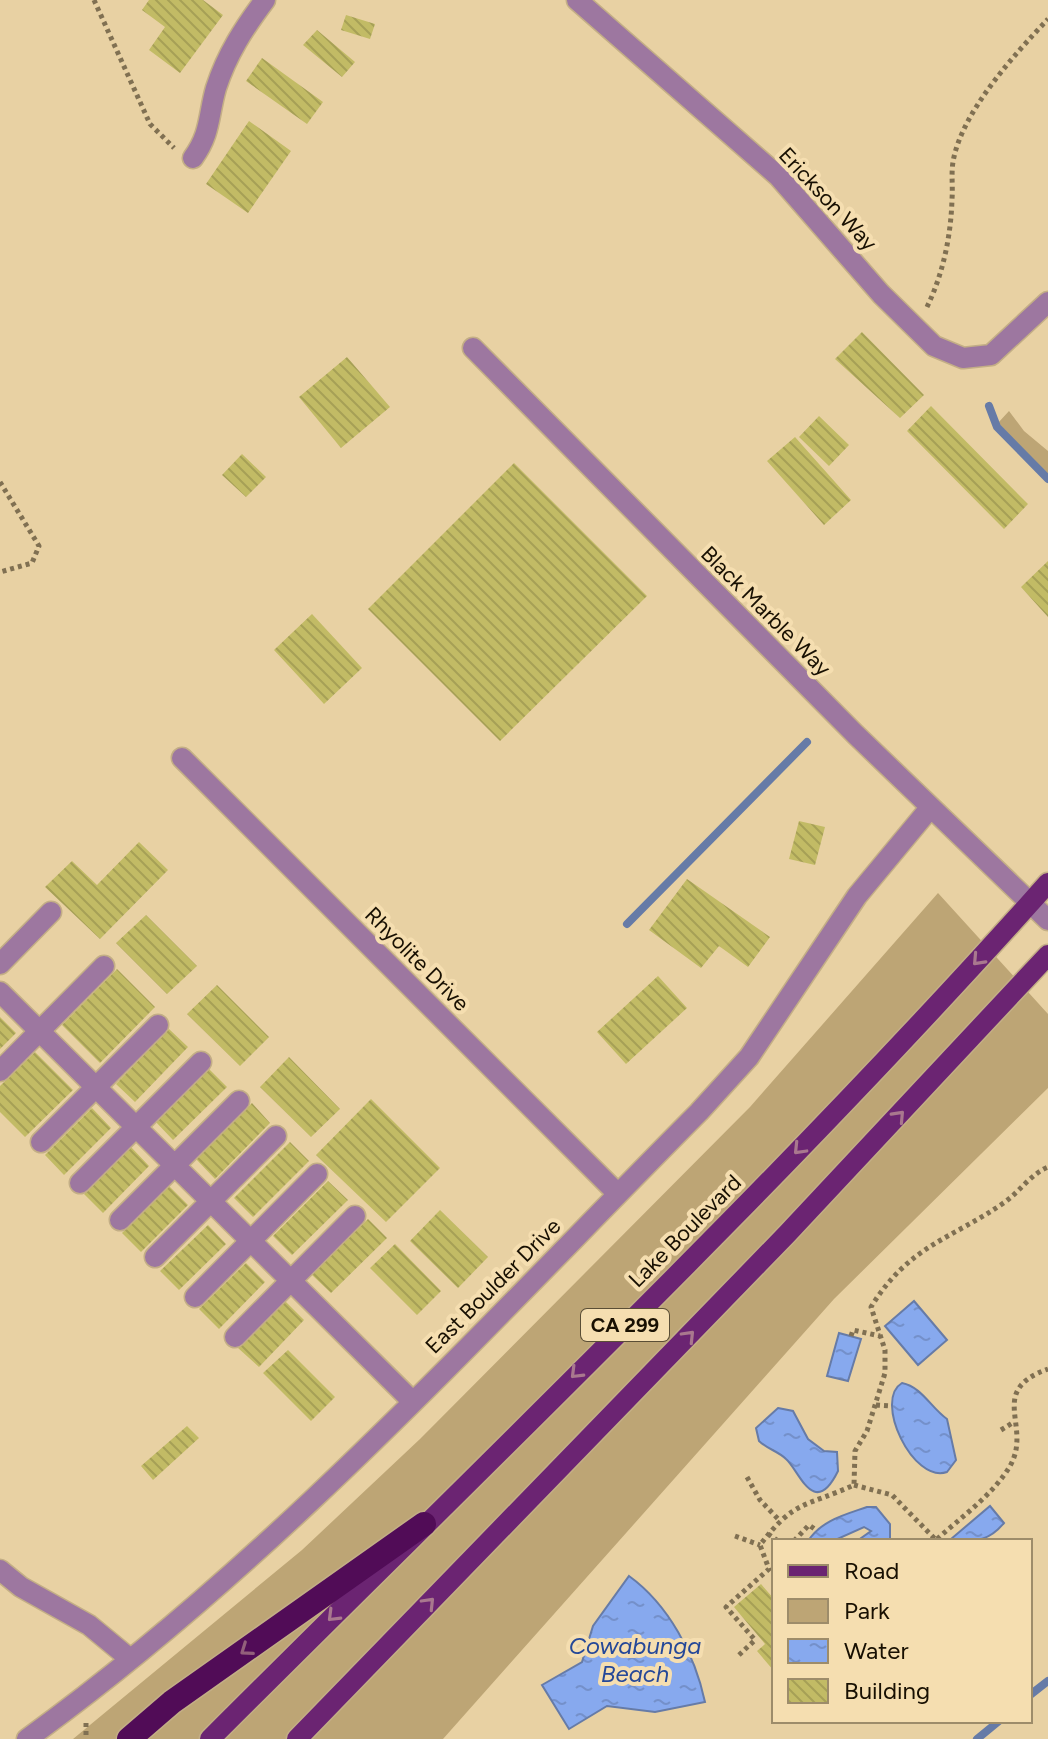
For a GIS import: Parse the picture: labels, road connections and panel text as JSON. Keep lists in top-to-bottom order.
{
  "streets": {
    "main road": ["Lake Boulevard", "CA 299"],
    "street": [
      "Erickson Way",
      "Black Marble Way",
      "Rhyolite Drive",
      "East Boulder Drive"
    ]
  },
  "crossings": [
    ["Black Marble Way", "Lake Boulevard"],
    ["Black Marble Way", "East Boulder Drive"],
    ["Rhyolite Drive", "East Boulder Drive"]
  ],
  "water": ["Cowabunga Beach"],
  "legend": [
    "Road",
    "Park",
    "Water",
    "Building"
  ]
}
